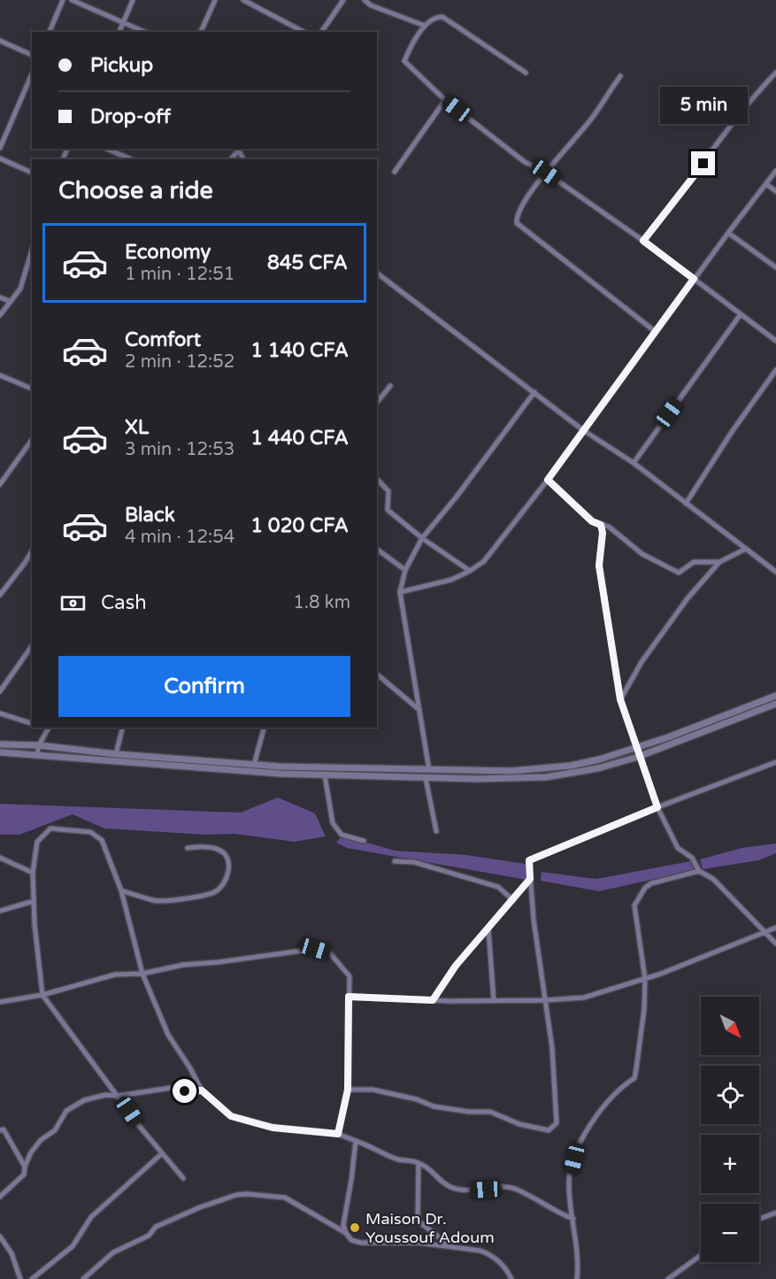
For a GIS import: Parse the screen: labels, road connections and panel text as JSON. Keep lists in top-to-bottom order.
{
  "places": ["Maison Dr. Youssouf Adoum"],
  "north": "bottom right",
  "page": {
    "banner": ["Pickup", "Drop-off"],
    "bubble": "5 min",
    "heading": "Choose a ride",
    "list": [
      {
        "name": "Economy",
        "note": "1 min · 12:51",
        "value": "845 CFA"
      },
      {
        "name": "Comfort",
        "note": "2 min · 12:52",
        "value": "1 140 CFA"
      },
      {
        "name": "XL",
        "note": "3 min · 12:53",
        "value": "1 440 CFA"
      },
      {
        "name": "Black",
        "note": "4 min · 12:54",
        "value": "1 020 CFA"
      }
    ],
    "pay": ["Cash", "1.8 km"],
    "buttons": "Confirm",
    "map_buttons": ["+", "−"]
  }
}
